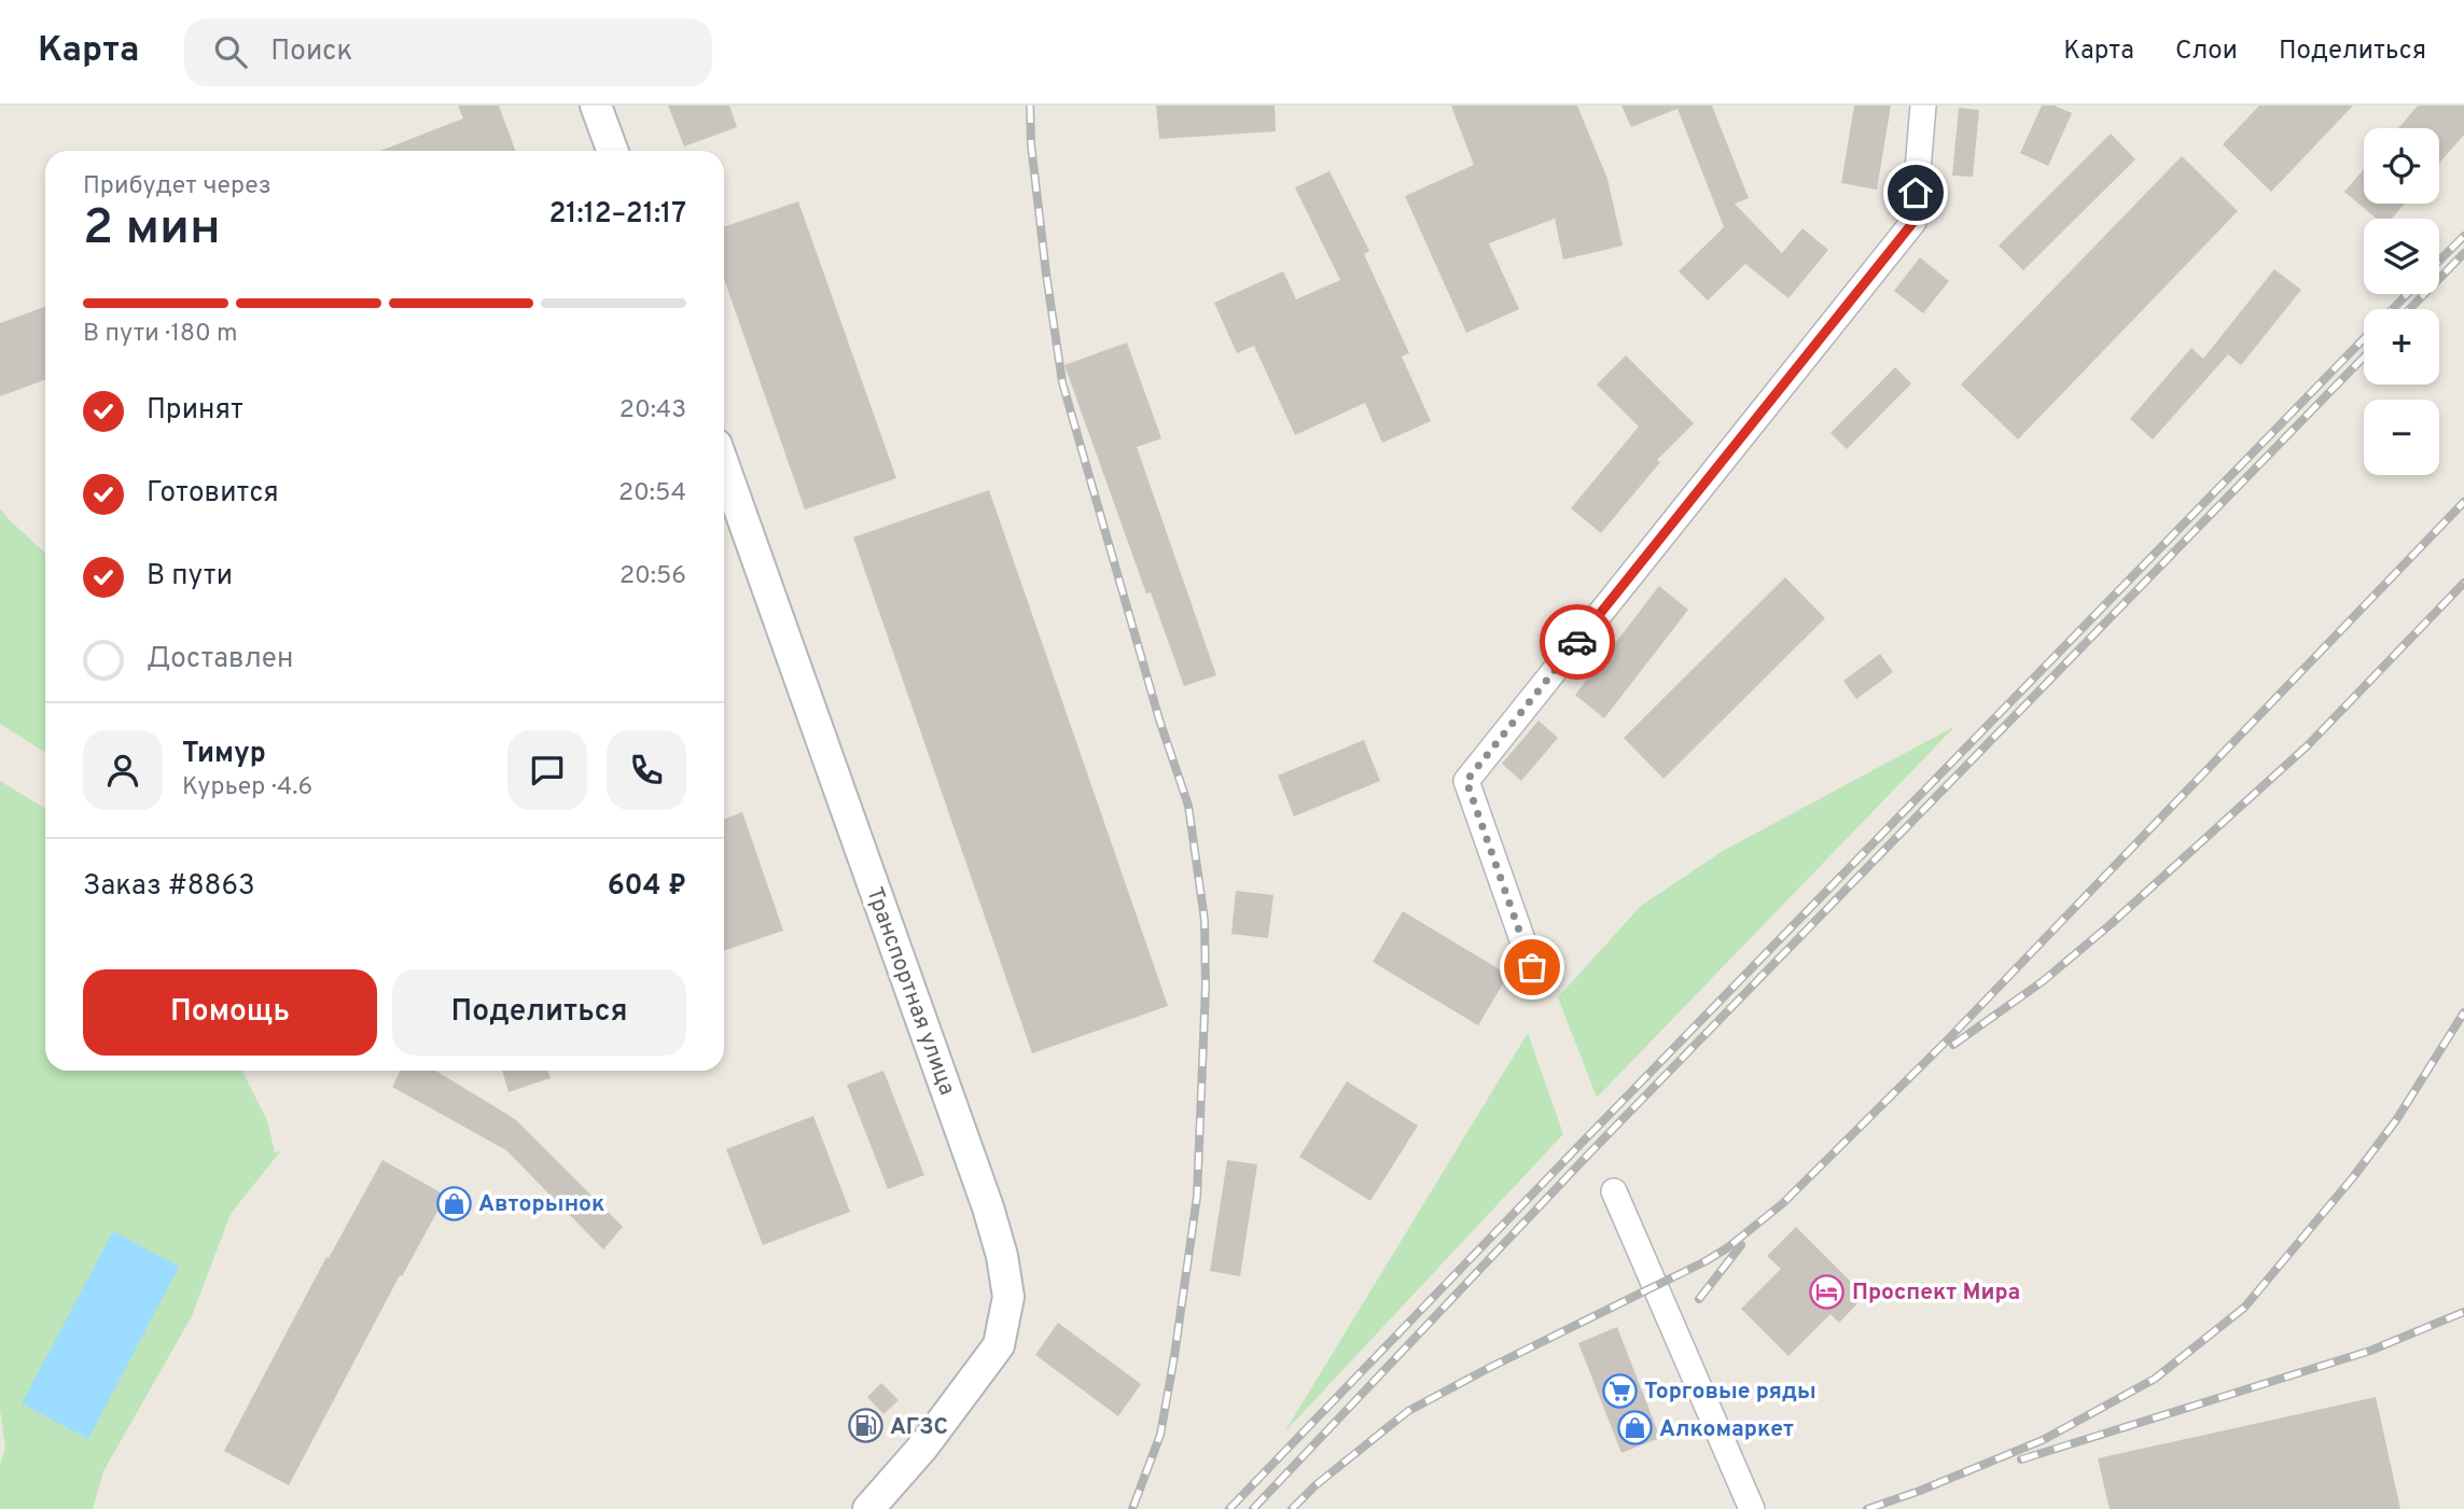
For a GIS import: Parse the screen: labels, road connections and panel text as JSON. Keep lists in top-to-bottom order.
{
  "streets": {
    "street": ["Транспортная улица"]
  },
  "places": {
    "shop": ["Авторынок", "Алкомаркет"],
    "hotel": ["Проспект Мира"],
    "supermarket": ["Торговые ряды"],
    "fuel station": ["АГЗС"]
  },
  "page": {
    "header": "Карта",
    "search": "Поиск",
    "nav": ["Карта", "Слои", "Поделиться"],
    "map_buttons": ["+", "−"],
    "heading": ["2 мин", "Прибудет через", "21:12–21:17"],
    "panel": [
      "Тимур",
      "Курьер · 4.6",
      "Заказ #8863",
      "604 ₽"
    ],
    "bar": "В пути · 180 m",
    "list": [
      ["Принят", "20:43"],
      ["Готовится", "20:54"],
      ["В пути", "20:56"],
      "Доставлен"
    ],
    "buttons": ["Помощь", "Поделиться"]
  }
}
